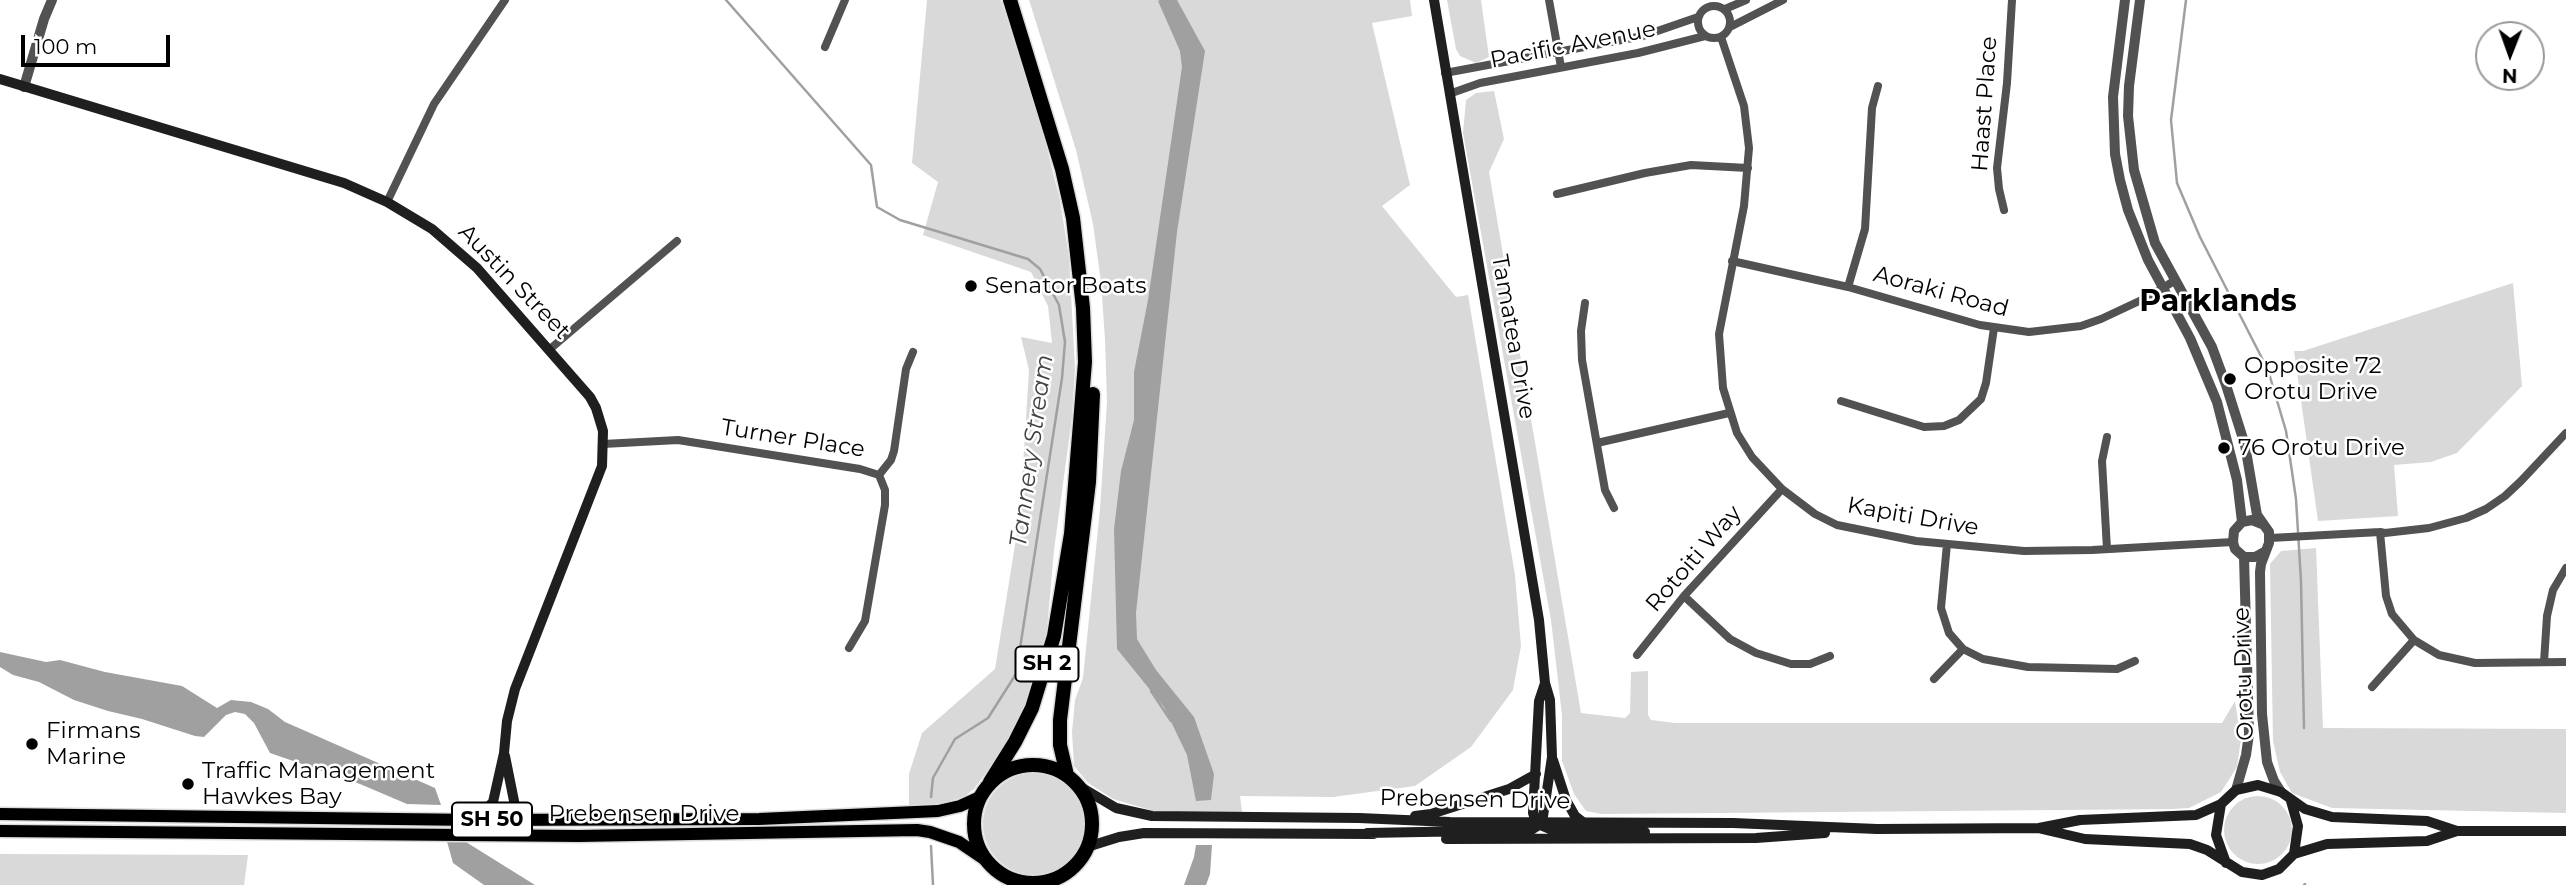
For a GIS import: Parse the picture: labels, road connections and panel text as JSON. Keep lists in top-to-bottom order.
{
  "streets": {
    "highway": ["SH 2", "SH 50"],
    "main road": ["Austin Street", "Tamatea Drive", "Prebensen Drive"],
    "street": [
      "Pacific Avenue",
      "Haast Place",
      "Aoraki Road",
      "Turner Place",
      "Kapiti Drive",
      "Rotoiti Way",
      "Orotu Drive"
    ]
  },
  "crossings": [
    ["Pacific Avenue", "Tamatea Drive"],
    ["Pacific Avenue", "Kapiti Drive"],
    ["Austin Street", "Turner Place"],
    ["Austin Street", "Prebensen Drive"],
    ["Aoraki Road", "Kapiti Drive"],
    ["Tamatea Drive", "Prebensen Drive"],
    ["Kapiti Drive", "Rotoiti Way"],
    ["Kapiti Drive", "Orotu Drive"],
    ["SH 2", "Prebensen Drive"],
    ["SH 2", "SH 50"],
    ["Orotu Drive", "Prebensen Drive"],
    ["Prebensen Drive", "SH 50"]
  ],
  "districts": ["Parklands"],
  "water": ["Tannery Stream"],
  "places": [
    "Senator Boats",
    "Opposite 72 Orotu Drive",
    "76 Orotu Drive",
    "Firmans Marine",
    "Traffic Management Hawkes Bay"
  ],
  "scale_bar": "100 m",
  "north": "bottom"
}
